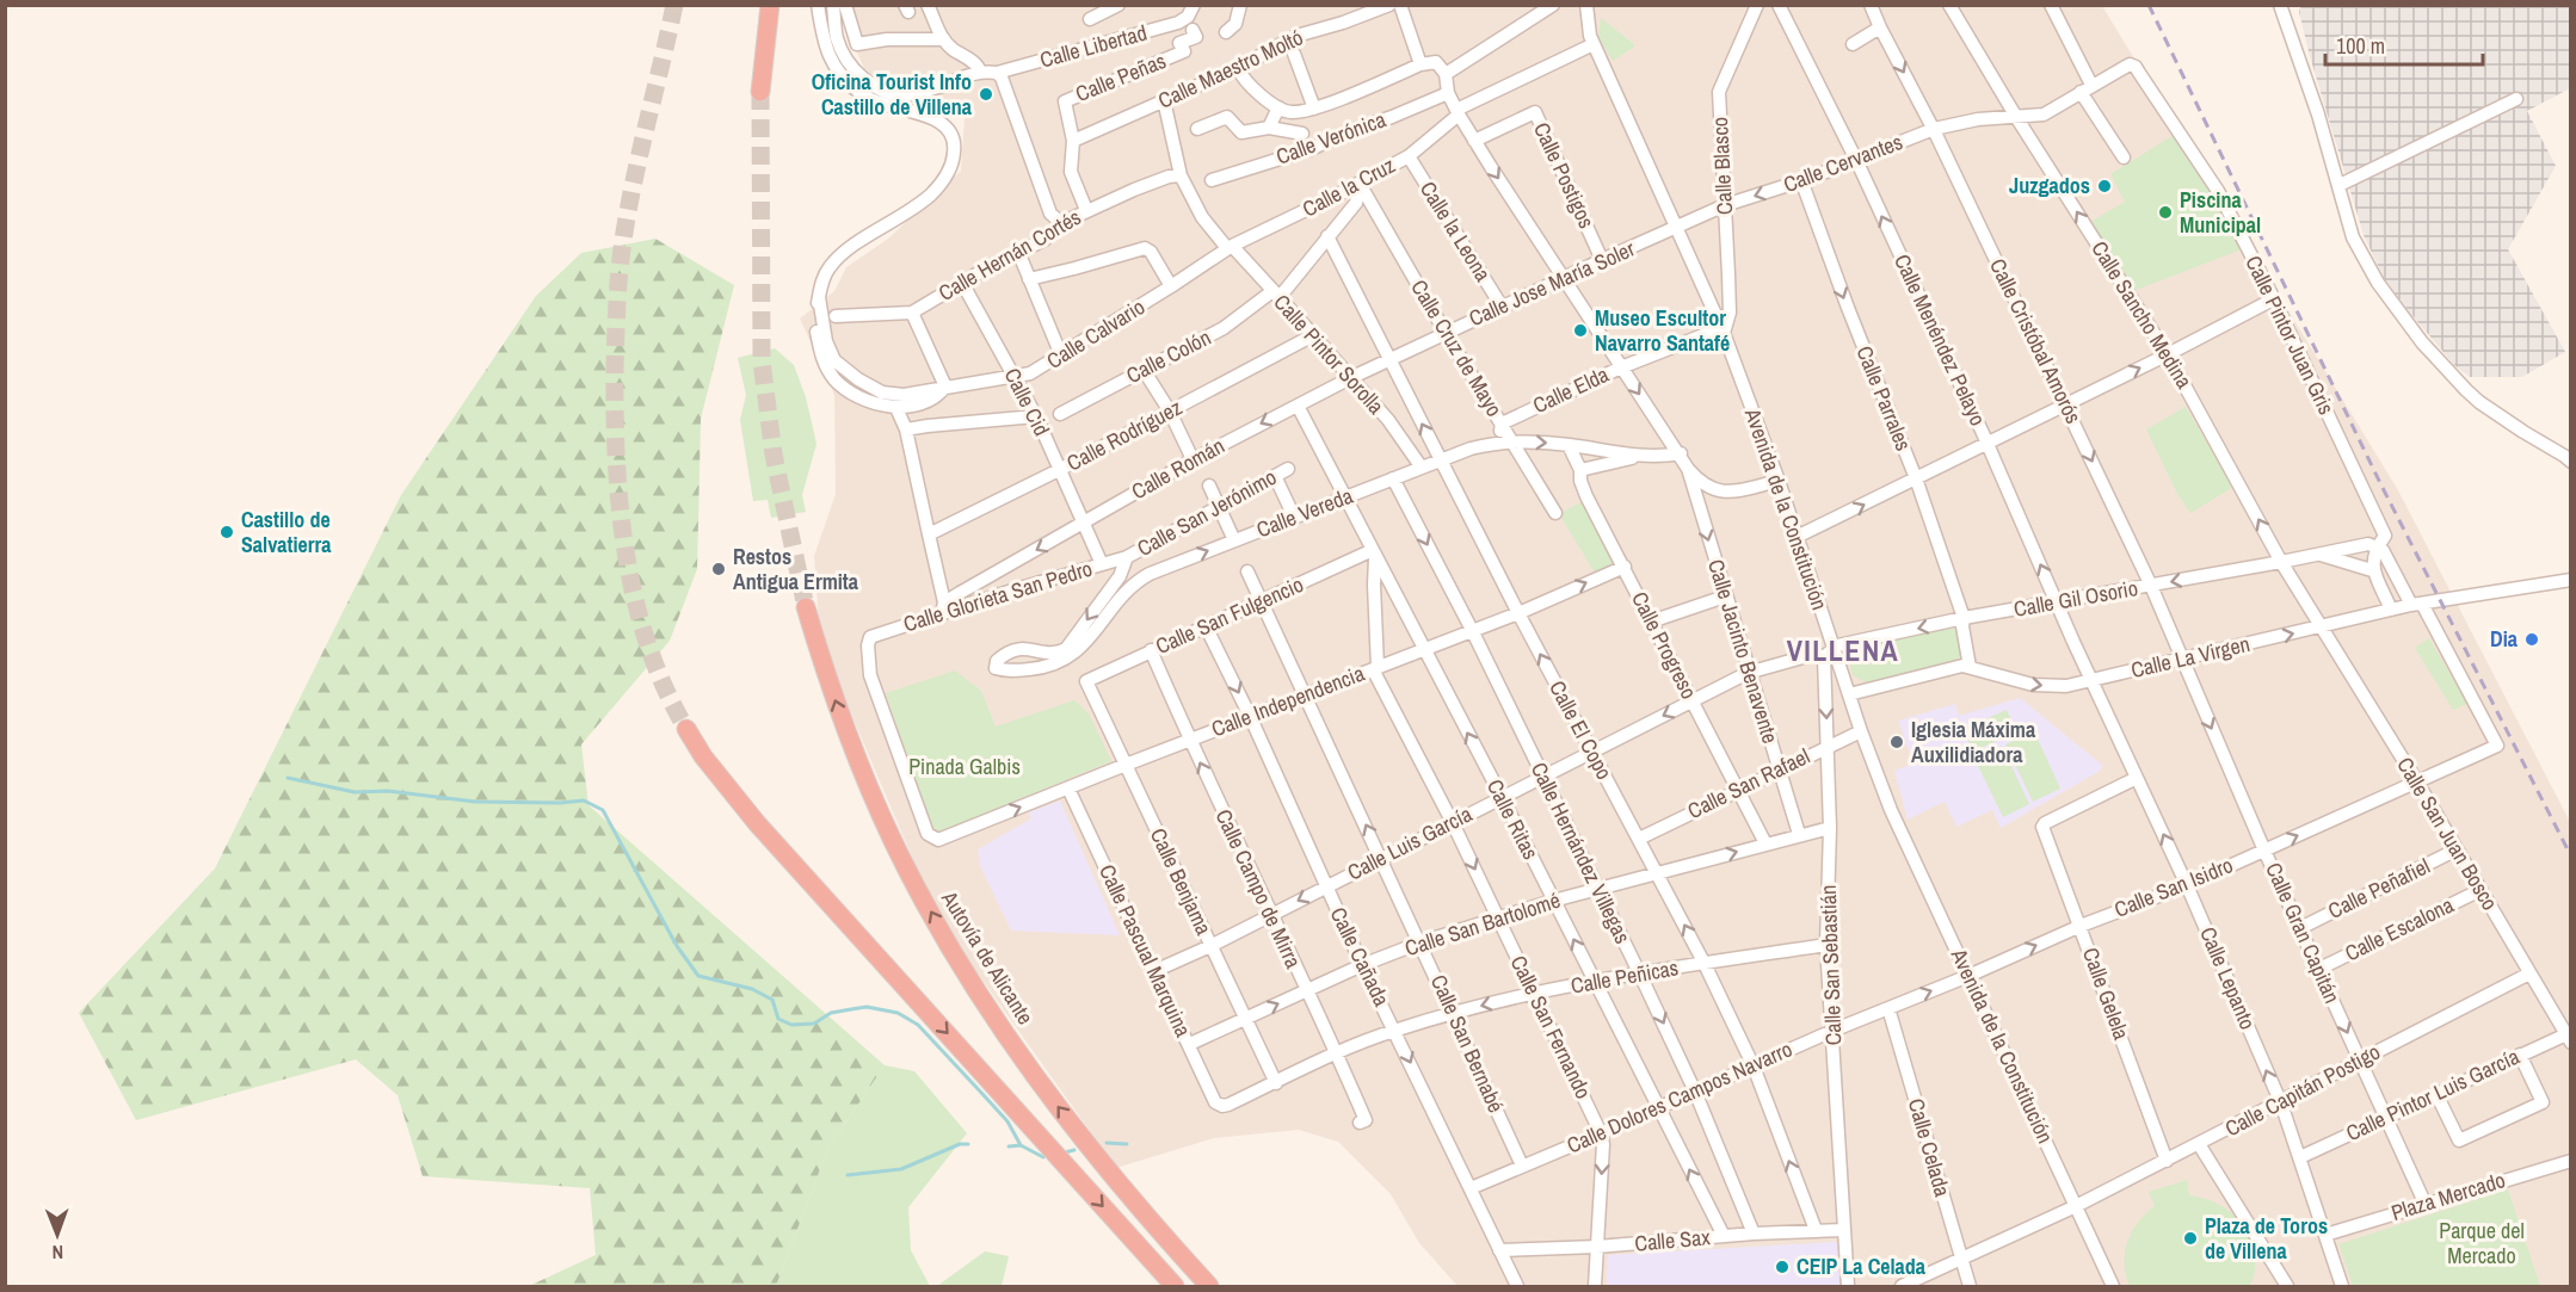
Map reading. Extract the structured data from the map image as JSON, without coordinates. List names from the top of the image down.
{
  "streets": {
    "highway": ["Autovía de Alicante"],
    "street": [
      "Calle Libertad",
      "Calle Maestro Moltó",
      "Calle Peñas",
      "Calle Verónica",
      "Calle Cervantes",
      "Calle Blasco",
      "Calle Postigos",
      "Calle la Cruz",
      "Calle la Leona",
      "Calle Hernán Cortés",
      "Calle Jose María Soler",
      "Calle Sancho Medina",
      "Calle Calvario",
      "Calle Pintor Juan Gris",
      "Calle Menéndez Pelayo",
      "Calle Cristóbal Amorós",
      "Calle Cruz de Mayo",
      "Calle Pintor Sorolla",
      "Calle Colón",
      "Calle Elda",
      "Calle Parrales",
      "Calle Cid",
      "Calle Rodríguez",
      "Calle Román",
      "Avenida de la Constitución",
      "Calle San Jerónimo",
      "Calle Vereda",
      "Calle Glorieta San Pedro",
      "Calle Gil Osorio",
      "Calle San Fulgencio",
      "Calle Progreso",
      "Calle Jacinto Benavente",
      "Calle La Virgen",
      "Calle Independencia",
      "Calle El Copo",
      "Calle San Rafael",
      "Calle Ritas",
      "Calle San Juan Bosco",
      "Calle Luis García",
      "Calle Hernández Villegas",
      "Calle Benjama",
      "Calle San Isidro",
      "Calle Campo de Mirra",
      "Calle Peñafiel",
      "Calle San Bartolomé",
      "Calle Escalona",
      "Calle Gran Capitán",
      "Calle Pascual Marquina",
      "Calle Cañada",
      "Calle San Sebastián",
      "Calle Peñicas",
      "Calle Lepanto",
      "Calle Gelela",
      "Calle San Fernando",
      "Calle San Bernabé",
      "Calle Capitán Postigo",
      "Calle Pintor Luis García",
      "Calle Dolores Campos Navarro",
      "Calle Celada",
      "Plaza Mercado",
      "Calle Sax"
    ]
  },
  "crossings": [
    ["Calle Maestro Moltó", "Calle Peñas"],
    ["Calle Maestro Moltó", "Calle Pintor Sorolla"],
    ["Calle Cervantes", "Calle Blasco"],
    ["Calle Cervantes", "Calle Jose María Soler"],
    ["Calle Cervantes", "Calle Sancho Medina"],
    ["Calle Cervantes", "Calle Pintor Juan Gris"],
    ["Calle Cervantes", "Calle Menéndez Pelayo"],
    ["Calle Cervantes", "Calle Cristóbal Amorós"],
    ["Calle Cervantes", "Calle Parrales"],
    ["Calle Cervantes", "Avenida de la Constitución"],
    ["Calle Blasco", "Calle Elda"],
    ["Calle Blasco", "Avenida de la Constitución"],
    ["Calle Postigos", "Calle Jose María Soler"],
    ["Calle la Cruz", "Calle la Leona"],
    ["Calle la Cruz", "Calle Calvario"],
    ["Calle la Cruz", "Calle Cruz de Mayo"],
    ["Calle la Cruz", "Calle Pintor Sorolla"],
    ["Calle la Cruz", "Calle Colón"],
    ["Calle la Cruz", "Avenida de la Constitución"],
    ["Calle la Leona", "Calle Jose María Soler"],
    ["Calle Hernán Cortés", "Calle Pintor Sorolla"],
    ["Calle Hernán Cortés", "Calle Cid"],
    ["Calle Jose María Soler", "Calle Cruz de Mayo"],
    ["Calle Jose María Soler", "Calle Pintor Sorolla"],
    ["Calle Jose María Soler", "Calle Román"],
    ["Calle Jose María Soler", "Avenida de la Constitución"],
    ["Calle Jose María Soler", "Calle El Copo"],
    ["Calle Sancho Medina", "Calle Gil Osorio"],
    ["Calle Sancho Medina", "Calle La Virgen"],
    ["Calle Sancho Medina", "Calle San Juan Bosco"],
    ["Calle Calvario", "Calle Pintor Sorolla"],
    ["Calle Calvario", "Calle Cid"],
    ["Calle Pintor Juan Gris", "Calle Gil Osorio"],
    ["Calle Pintor Juan Gris", "Calle La Virgen"],
    ["Calle Pintor Juan Gris", "Calle San Isidro"],
    ["Calle Menéndez Pelayo", "Calle Gil Osorio"],
    ["Calle Menéndez Pelayo", "Calle La Virgen"],
    ["Calle Menéndez Pelayo", "Calle Lepanto"],
    ["Calle Cristóbal Amorós", "Calle Gil Osorio"],
    ["Calle Cristóbal Amorós", "Calle La Virgen"],
    ["Calle Cristóbal Amorós", "Calle Gran Capitán"],
    ["Calle Cruz de Mayo", "Calle Colón"],
    ["Calle Cruz de Mayo", "Calle Elda"],
    ["Calle Cruz de Mayo", "Calle Vereda"],
    ["Calle Pintor Sorolla", "Calle Colón"],
    ["Calle Pintor Sorolla", "Calle Rodríguez"],
    ["Calle Pintor Sorolla", "Calle Román"],
    ["Calle Pintor Sorolla", "Calle Vereda"],
    ["Calle Colón", "Calle El Copo"],
    ["Calle Elda", "Avenida de la Constitución"],
    ["Calle Elda", "Calle Vereda"],
    ["Calle Parrales", "Calle Gil Osorio"],
    ["Calle Parrales", "Calle La Virgen"],
    ["Calle Cid", "Calle Rodríguez"],
    ["Calle Cid", "Calle Román"],
    ["Calle Cid", "Calle Glorieta San Pedro"],
    ["Calle Román", "Calle Glorieta San Pedro"],
    ["Calle Román", "Calle Ritas"],
    ["Avenida de la Constitución", "Calle Gil Osorio"],
    ["Avenida de la Constitución", "Calle San Rafael"],
    ["Avenida de la Constitución", "Calle San Isidro"],
    ["Avenida de la Constitución", "Calle Capitán Postigo"],
    ["Avenida de la Constitución", "Calle Dolores Campos Navarro"],
    ["Calle San Jerónimo", "Calle Glorieta San Pedro"],
    ["Calle Vereda", "Calle Progreso"],
    ["Calle Vereda", "Calle El Copo"],
    ["Calle Vereda", "Calle Ritas"],
    ["Calle Vereda", "Calle Hernández Villegas"],
    ["Calle Glorieta San Pedro", "Calle Independencia"],
    ["Calle San Fulgencio", "Calle Ritas"],
    ["Calle San Fulgencio", "Calle Benjama"],
    ["Calle San Fulgencio", "Calle Campo de Mirra"],
    ["Calle San Fulgencio", "Calle Cañada"],
    ["Calle San Fulgencio", "Calle San Fernando"],
    ["Calle San Fulgencio", "Calle San Bernabé"],
    ["Calle Progreso", "Calle Independencia"],
    ["Calle Progreso", "Calle San Rafael"],
    ["Calle Progreso", "Calle Luis García"],
    ["Calle Progreso", "Calle San Bartolomé"],
    ["Calle Jacinto Benavente", "Calle San Rafael"],
    ["Calle Jacinto Benavente", "Calle Luis García"],
    ["Calle Jacinto Benavente", "Calle San Bartolomé"],
    ["Calle La Virgen", "Calle San Juan Bosco"],
    ["Calle La Virgen", "Calle Gran Capitán"],
    ["Calle La Virgen", "Calle Lepanto"],
    ["Calle Independencia", "Calle El Copo"],
    ["Calle Independencia", "Calle Ritas"],
    ["Calle Independencia", "Calle Hernández Villegas"],
    ["Calle Independencia", "Calle Benjama"],
    ["Calle Independencia", "Calle Campo de Mirra"],
    ["Calle Independencia", "Calle Pascual Marquina"],
    ["Calle Independencia", "Calle Cañada"],
    ["Calle Independencia", "Calle San Fernando"],
    ["Calle Independencia", "Calle San Bernabé"],
    ["Calle El Copo", "Calle San Rafael"],
    ["Calle El Copo", "Calle Luis García"],
    ["Calle El Copo", "Calle San Bartolomé"],
    ["Calle El Copo", "Calle Peñicas"],
    ["Calle El Copo", "Calle Dolores Campos Navarro"],
    ["Calle El Copo", "Calle Sax"],
    ["Calle San Rafael", "Calle San Sebastián"],
    ["Calle Ritas", "Calle Luis García"],
    ["Calle Ritas", "Calle San Bartolomé"],
    ["Calle Ritas", "Calle Peñicas"],
    ["Calle Ritas", "Calle San Fernando"],
    ["Calle Ritas", "Calle Dolores Campos Navarro"],
    ["Calle Ritas", "Calle Sax"],
    ["Calle San Juan Bosco", "Calle San Isidro"],
    ["Calle San Juan Bosco", "Calle Peñafiel"],
    ["Calle San Juan Bosco", "Calle Escalona"],
    ["Calle San Juan Bosco", "Calle Capitán Postigo"],
    ["Calle San Juan Bosco", "Calle Pintor Luis García"],
    ["Calle Luis García", "Calle Hernández Villegas"],
    ["Calle Luis García", "Calle Benjama"],
    ["Calle Luis García", "Calle Campo de Mirra"],
    ["Calle Luis García", "Calle Pascual Marquina"],
    ["Calle Luis García", "Calle Cañada"],
    ["Calle Luis García", "Calle San Sebastián"],
    ["Calle Luis García", "Calle San Fernando"],
    ["Calle Luis García", "Calle San Bernabé"],
    ["Calle Hernández Villegas", "Calle San Bartolomé"],
    ["Calle Hernández Villegas", "Calle Peñicas"],
    ["Calle Hernández Villegas", "Calle Dolores Campos Navarro"],
    ["Calle Hernández Villegas", "Calle Sax"],
    ["Calle Benjama", "Calle San Bartolomé"],
    ["Calle Benjama", "Calle Peñicas"],
    ["Calle San Isidro", "Calle Gran Capitán"],
    ["Calle San Isidro", "Calle Lepanto"],
    ["Calle San Isidro", "Calle Gelela"],
    ["Calle San Isidro", "Calle Dolores Campos Navarro"],
    ["Calle Campo de Mirra", "Calle San Bartolomé"],
    ["Calle Campo de Mirra", "Calle Peñicas"],
    ["Calle Peñafiel", "Calle Gran Capitán"],
    ["Calle San Bartolomé", "Calle Pascual Marquina"],
    ["Calle San Bartolomé", "Calle Cañada"],
    ["Calle San Bartolomé", "Calle San Sebastián"],
    ["Calle San Bartolomé", "Calle San Fernando"],
    ["Calle San Bartolomé", "Calle San Bernabé"],
    ["Calle Escalona", "Calle Gran Capitán"],
    ["Calle Gran Capitán", "Calle Capitán Postigo"],
    ["Calle Gran Capitán", "Calle Pintor Luis García"],
    ["Calle Gran Capitán", "Plaza Mercado"],
    ["Calle Pascual Marquina", "Calle Peñicas"],
    ["Calle Cañada", "Calle Peñicas"],
    ["Calle Cañada", "Calle Dolores Campos Navarro"],
    ["Calle Cañada", "Calle Sax"],
    ["Calle San Sebastián", "Calle Peñicas"],
    ["Calle San Sebastián", "Calle Dolores Campos Navarro"],
    ["Calle San Sebastián", "Calle Sax"],
    ["Calle Peñicas", "Calle San Fernando"],
    ["Calle Peñicas", "Calle San Bernabé"],
    ["Calle Lepanto", "Calle Gelela"],
    ["Calle Lepanto", "Calle Capitán Postigo"],
    ["Calle Lepanto", "Calle Pintor Luis García"],
    ["Calle Lepanto", "Plaza Mercado"],
    ["Calle Gelela", "Calle Capitán Postigo"],
    ["Calle San Fernando", "Calle Dolores Campos Navarro"],
    ["Calle San Fernando", "Calle Sax"],
    ["Calle San Bernabé", "Calle Dolores Campos Navarro"],
    ["Calle Capitán Postigo", "Calle Celada"],
    ["Calle Dolores Campos Navarro", "Calle Celada"]
  ],
  "one_way": [
    "Calle Sancho Medina",
    "Calle Menéndez Pelayo",
    "Calle Cristóbal Amorós",
    "Calle Parrales",
    "Calle La Virgen",
    "Calle El Copo",
    "Calle Ritas",
    "Calle Hernández Villegas",
    "Calle San Isidro",
    "Calle Campo de Mirra",
    "Calle Gran Capitán",
    "Calle Cañada",
    "Calle Lepanto"
  ],
  "districts": ["VILLENA"],
  "parks": ["Pinada Galbis", "Parque del Mercado"],
  "places": [
    "Oficina Tourist Info Castillo de Villena",
    "Juzgados",
    "Piscina Municipal",
    "Museo Escultor Navarro Santafé",
    "Castillo de Salvatierra",
    "Restos Antigua Ermita",
    "Dia",
    "Iglesia Máxima Auxilidiadora",
    "Plaza de Toros de Villena",
    "CEIP La Celada"
  ],
  "scale_bar": "100 m",
  "north": "bottom"
}
